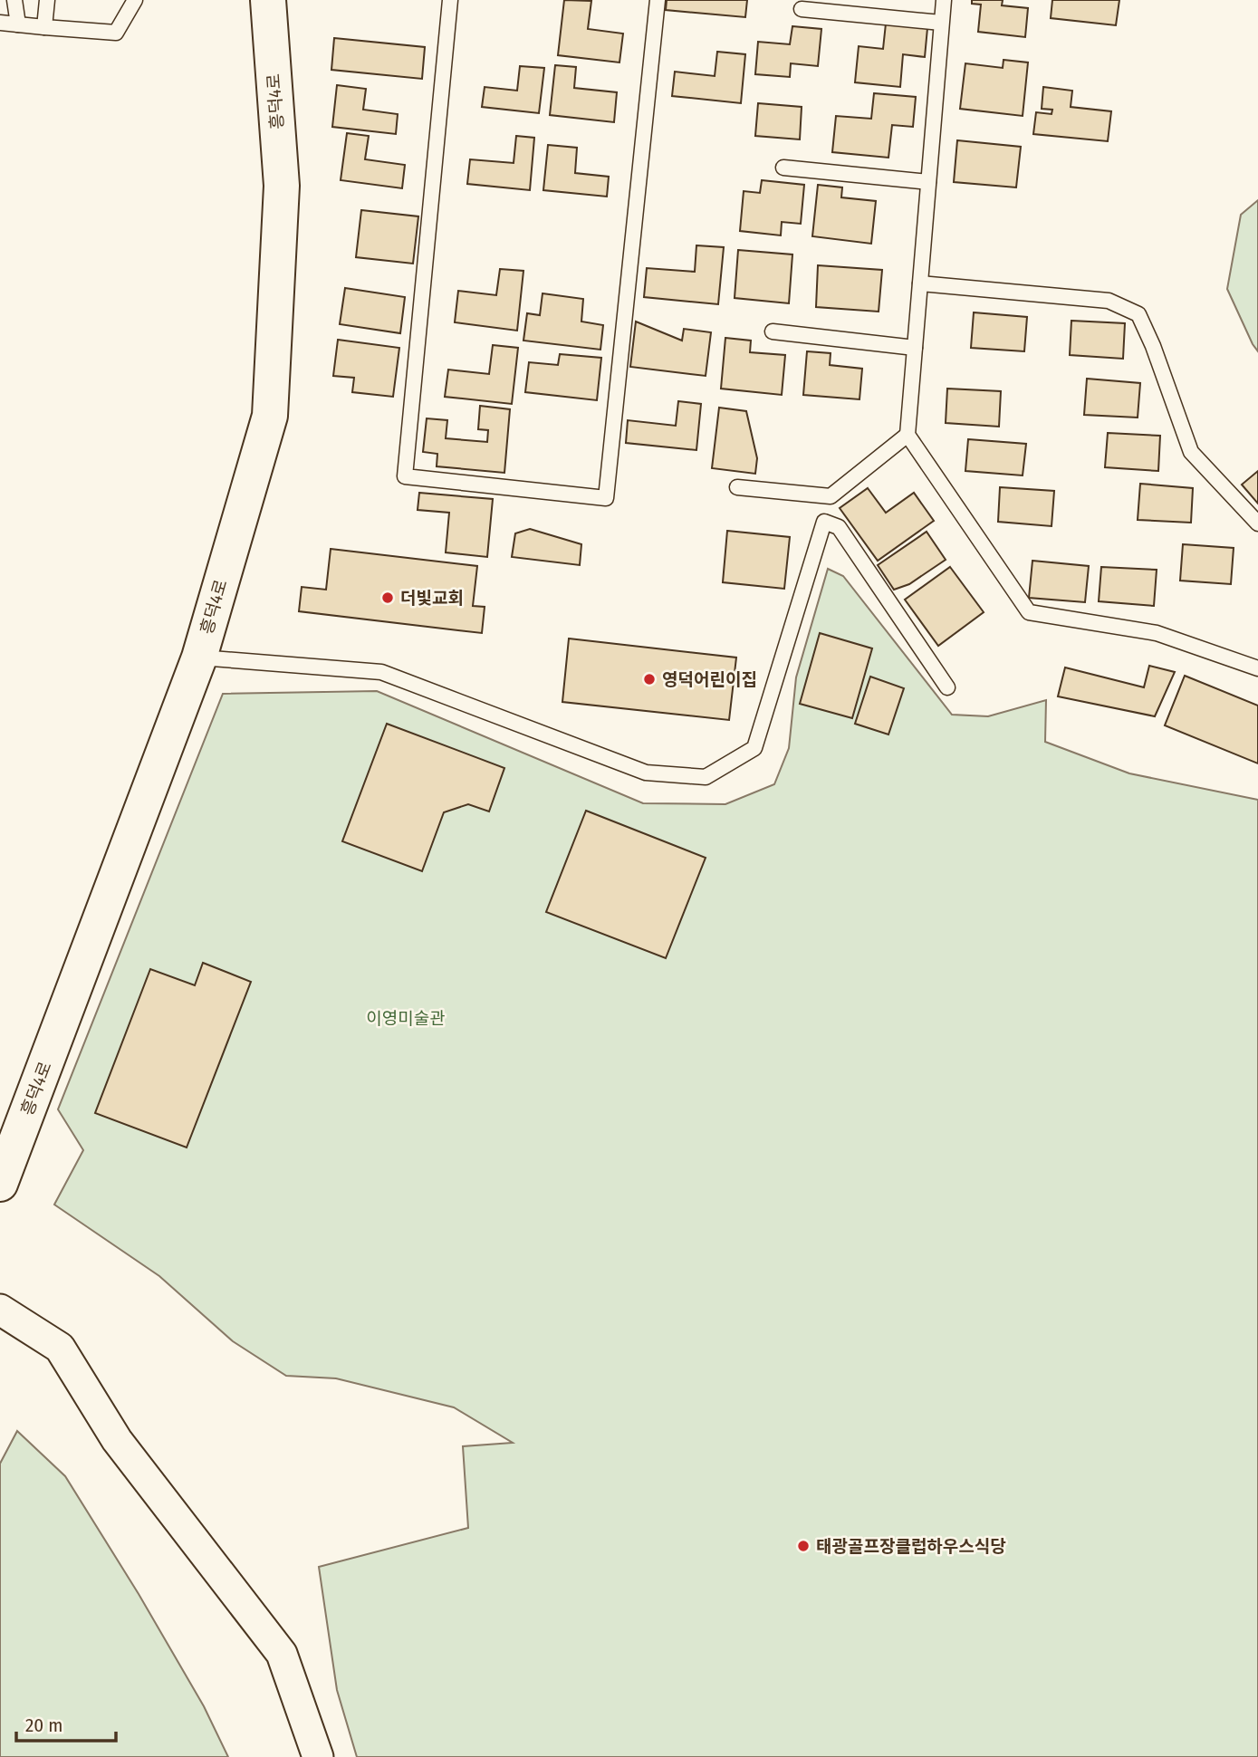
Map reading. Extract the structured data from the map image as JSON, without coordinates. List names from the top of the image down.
{
  "streets": {
    "street": ["흥덕4로"]
  },
  "parks": ["이영미술관"],
  "places": ["더빛교회", "영덕어린이집", "태광골프장클럽하우스식당"],
  "scale_bar": "20 m"
}
